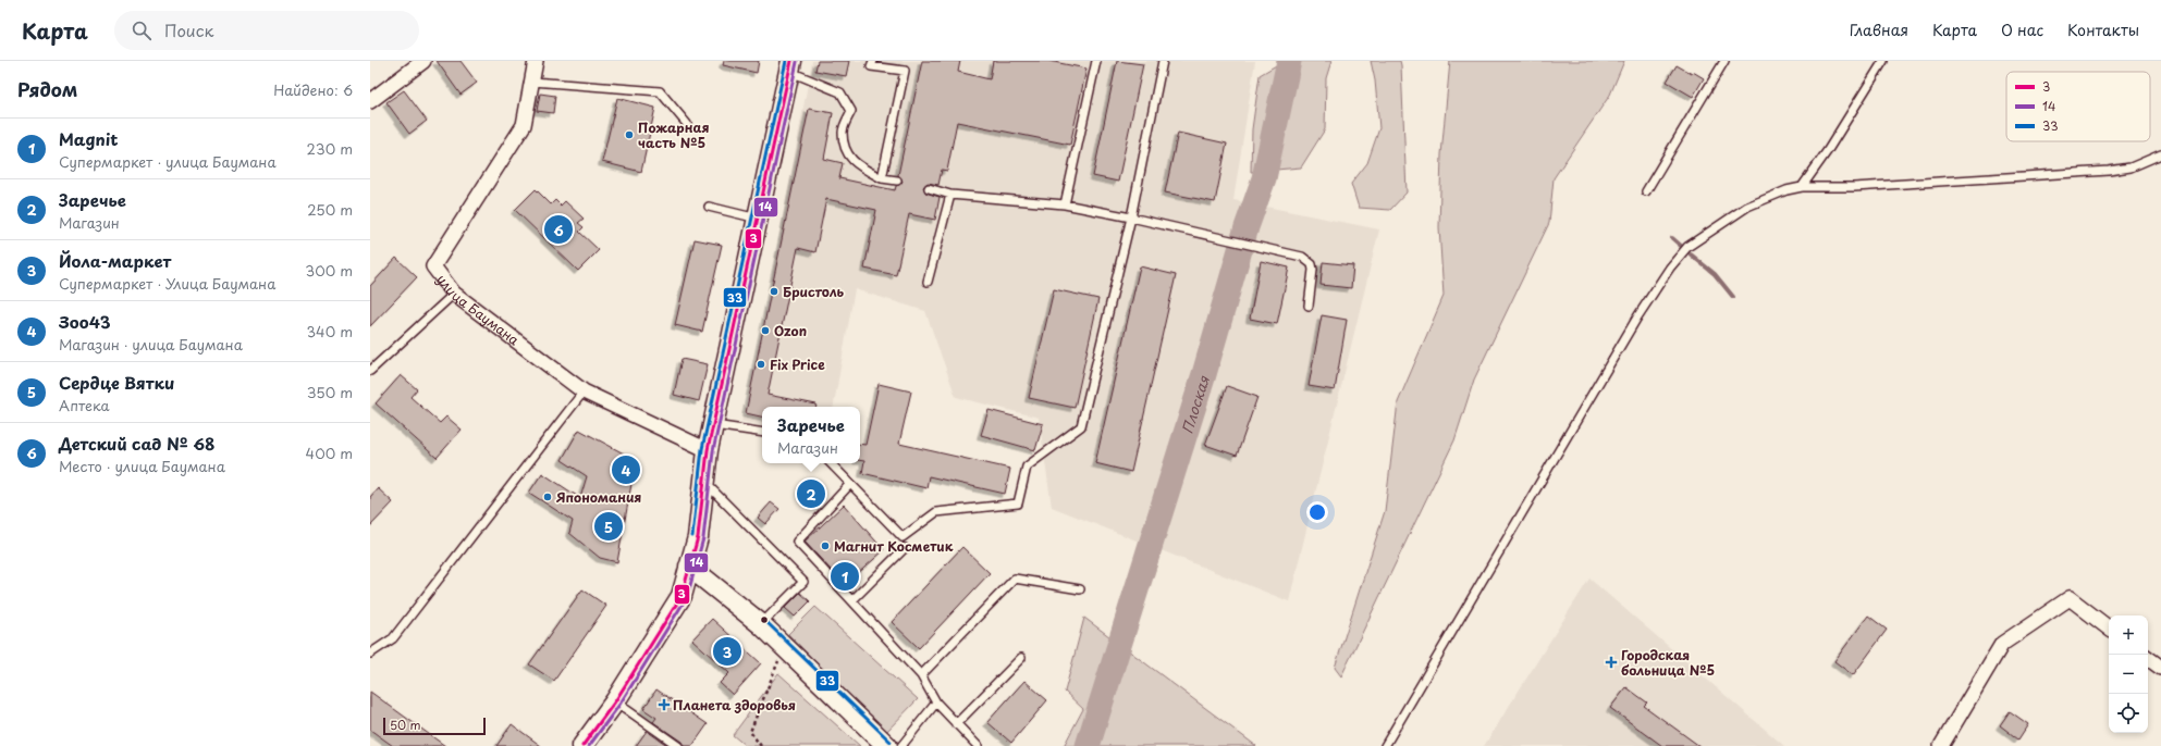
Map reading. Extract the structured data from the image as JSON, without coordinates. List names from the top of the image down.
{
  "streets": {
    "street": ["улица Баумана"]
  },
  "water": ["Плоская"],
  "places": {
    "other": [
      "Пожарная часть №5",
      "Бристоль",
      "Ozon",
      "Fix Price",
      "Япономания",
      "Магнит Косметик"
    ],
    "health": ["Городская больница №5", "Планета здоровья"]
  },
  "lines": ["transit line 3", "transit line 33", "transit line 14"],
  "legend": ["3", "14", "33"],
  "scale_bar": "50 m",
  "page": {
    "header": "Карта",
    "search": "Поиск",
    "nav": [
      "Главная",
      "Карта",
      "О нас",
      "Контакты"
    ],
    "heading": ["Рядом", "Найдено: 6"],
    "list": [
      {
        "mark": "1",
        "name": "Magnit",
        "note": "Супермаркет · улица Баумана",
        "value": "230 m"
      },
      {
        "mark": "2",
        "name": "Заречье",
        "note": "Магазин",
        "value": "250 m"
      },
      {
        "mark": "3",
        "name": "Йола-маркет",
        "note": "Супермаркет · Улица Баумана",
        "value": "300 m"
      },
      {
        "mark": "4",
        "name": "Зоо43",
        "note": "Магазин · улица Баумана",
        "value": "340 m"
      },
      {
        "mark": "5",
        "name": "Сердце Вятки",
        "note": "Аптека",
        "value": "350 m"
      },
      {
        "mark": "6",
        "name": "Детский сад № 68",
        "note": "Место · улица Баумана",
        "value": "400 m"
      }
    ],
    "pins": [
      "6",
      "4",
      "2",
      "5",
      "1",
      "3"
    ],
    "popup": ["Заречье", "Магазин"],
    "map_buttons": ["+", "−"],
    "scale": "50 m"
  }
}
